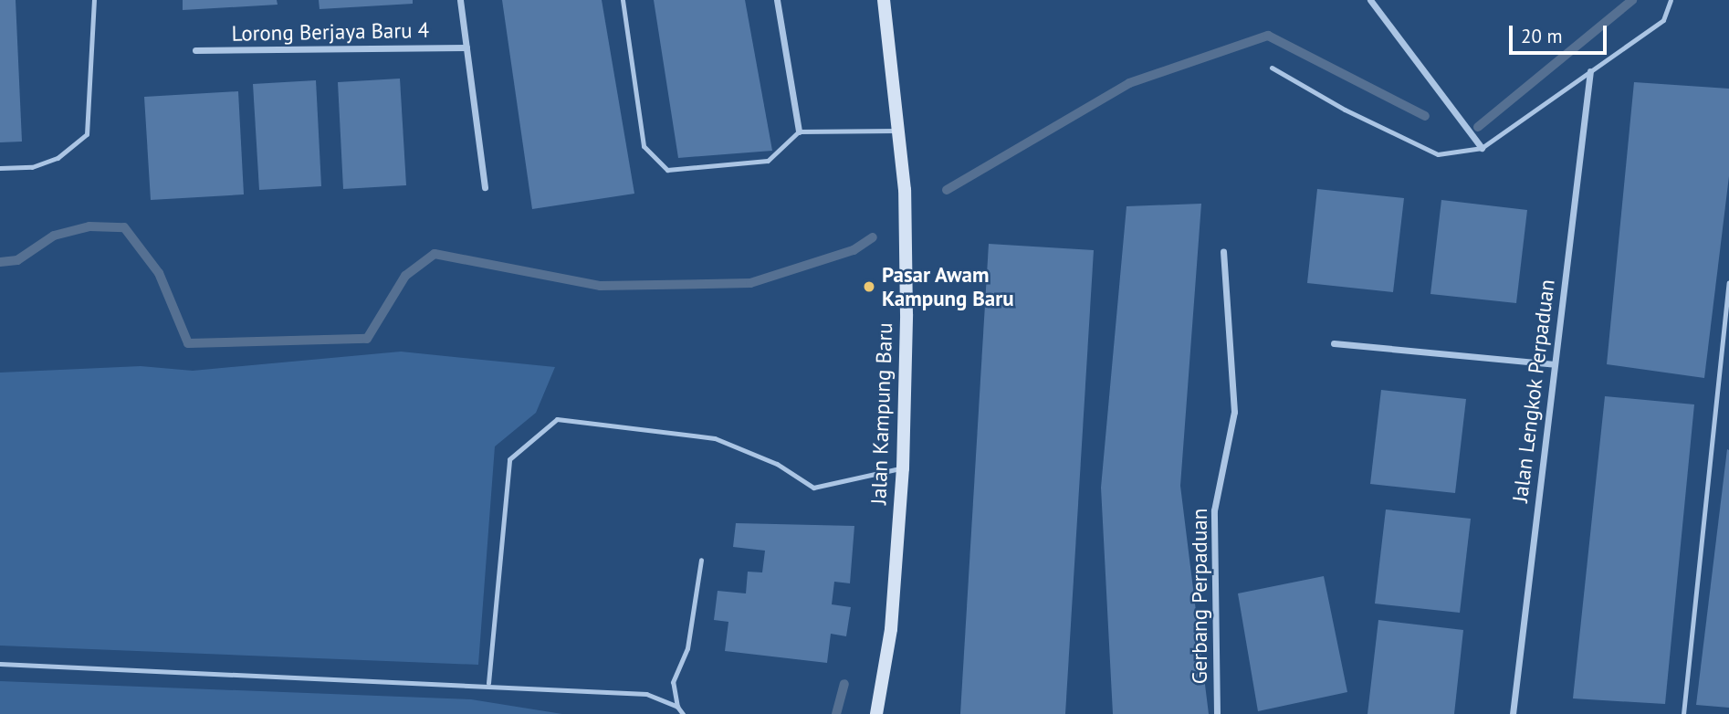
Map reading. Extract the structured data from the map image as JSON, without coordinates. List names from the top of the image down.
{
  "streets": {
    "main road": ["Jalan Kampung Baru"],
    "street": ["Lorong Berjaya Baru 4", "Jalan Lengkok Perpaduan", "Gerbang Perpaduan"]
  },
  "places": ["Pasar Awam Kampung Baru"],
  "scale_bar": "20 m"
}
